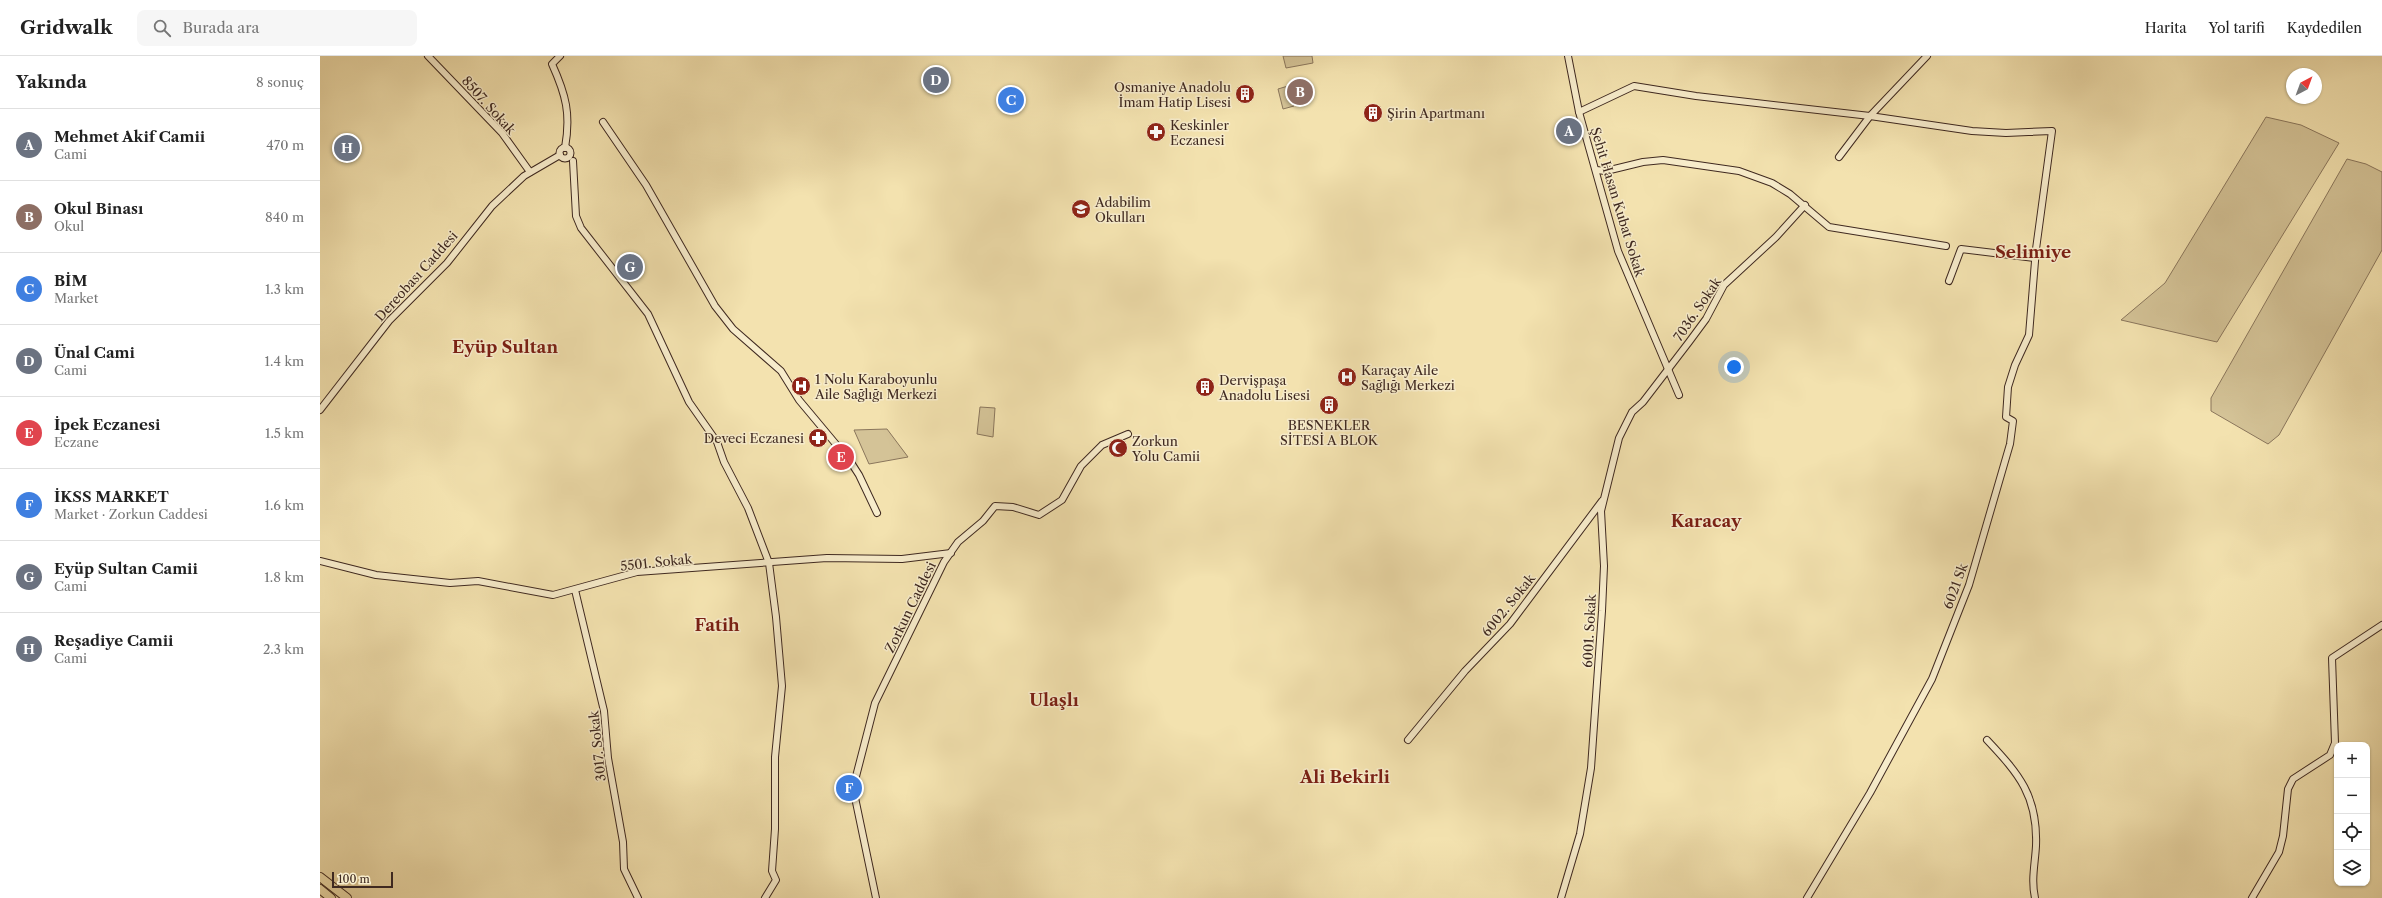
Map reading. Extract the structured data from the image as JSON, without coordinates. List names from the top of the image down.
{
  "streets": {
    "street": [
      "8507. Sokak",
      "Şehit Hasan Kubat Sokak",
      "Dereobası Caddesi",
      "7036. Sokak",
      "5501. Sokak",
      "6021 Sk",
      "6002. Sokak",
      "Zorkun Caddesi",
      "6001. Sokak",
      "3017. Sokak"
    ]
  },
  "crossings": [
    ["8507. Sokak", "Dereobası Caddesi"],
    ["Şehit Hasan Kubat Sokak", "7036. Sokak"],
    ["7036. Sokak", "6001. Sokak"],
    ["5501. Sokak", "Zorkun Caddesi"],
    ["5501. Sokak", "3017. Sokak"],
    ["6002. Sokak", "6001. Sokak"]
  ],
  "districts": [
    "Selimiye",
    "Eyüp Sultan",
    "Karacay",
    "Fatih",
    "Ulaşlı",
    "Ali Bekirli"
  ],
  "places": {
    "building": [
      "Osmaniye Anadolu İmam Hatip Lisesi",
      "Şirin Apartmanı",
      "Dervişpaşa Anadolu Lisesi",
      "BESNEKLER SİTESİ A BLOK"
    ],
    "pharmacy": ["Keskinler Eczanesi", "Deveci Eczanesi"],
    "school or university": ["Adabilim Okulları"],
    "hospital": ["Karaçay Aile Sağlığı Merkezi", "1 Nolu Karaboyunlu Aile Sağlığı Merkezi"],
    "mosque": ["Zorkun Yolu Camii"]
  },
  "scale_bar": "100 m",
  "north": "top right",
  "page": {
    "header": "Gridwalk",
    "search": "Burada ara",
    "nav": ["Harita", "Yol tarifi", "Kaydedilen"],
    "heading": ["Yakında", "8 sonuç"],
    "pins": [
      "D",
      "B",
      "C",
      "A",
      "H",
      "G",
      "E",
      "F"
    ],
    "list": [
      {
        "mark": "A",
        "name": "Mehmet Akif Camii",
        "note": "Cami",
        "value": "470 m"
      },
      {
        "mark": "B",
        "name": "Okul Binası",
        "note": "Okul",
        "value": "840 m"
      },
      {
        "mark": "C",
        "name": "BİM",
        "note": "Market",
        "value": "1.3 km"
      },
      {
        "mark": "D",
        "name": "Ünal Cami",
        "note": "Cami",
        "value": "1.4 km"
      },
      {
        "mark": "E",
        "name": "İpek Eczanesi",
        "note": "Eczane",
        "value": "1.5 km"
      },
      {
        "mark": "F",
        "name": "İKSS MARKET",
        "note": "Market · Zorkun Caddesi",
        "value": "1.6 km"
      },
      {
        "mark": "G",
        "name": "Eyüp Sultan Camii",
        "note": "Cami",
        "value": "1.8 km"
      },
      {
        "mark": "H",
        "name": "Reşadiye Camii",
        "note": "Cami",
        "value": "2.3 km"
      }
    ],
    "map_buttons": ["+", "−"],
    "scale": "100 m"
  }
}
